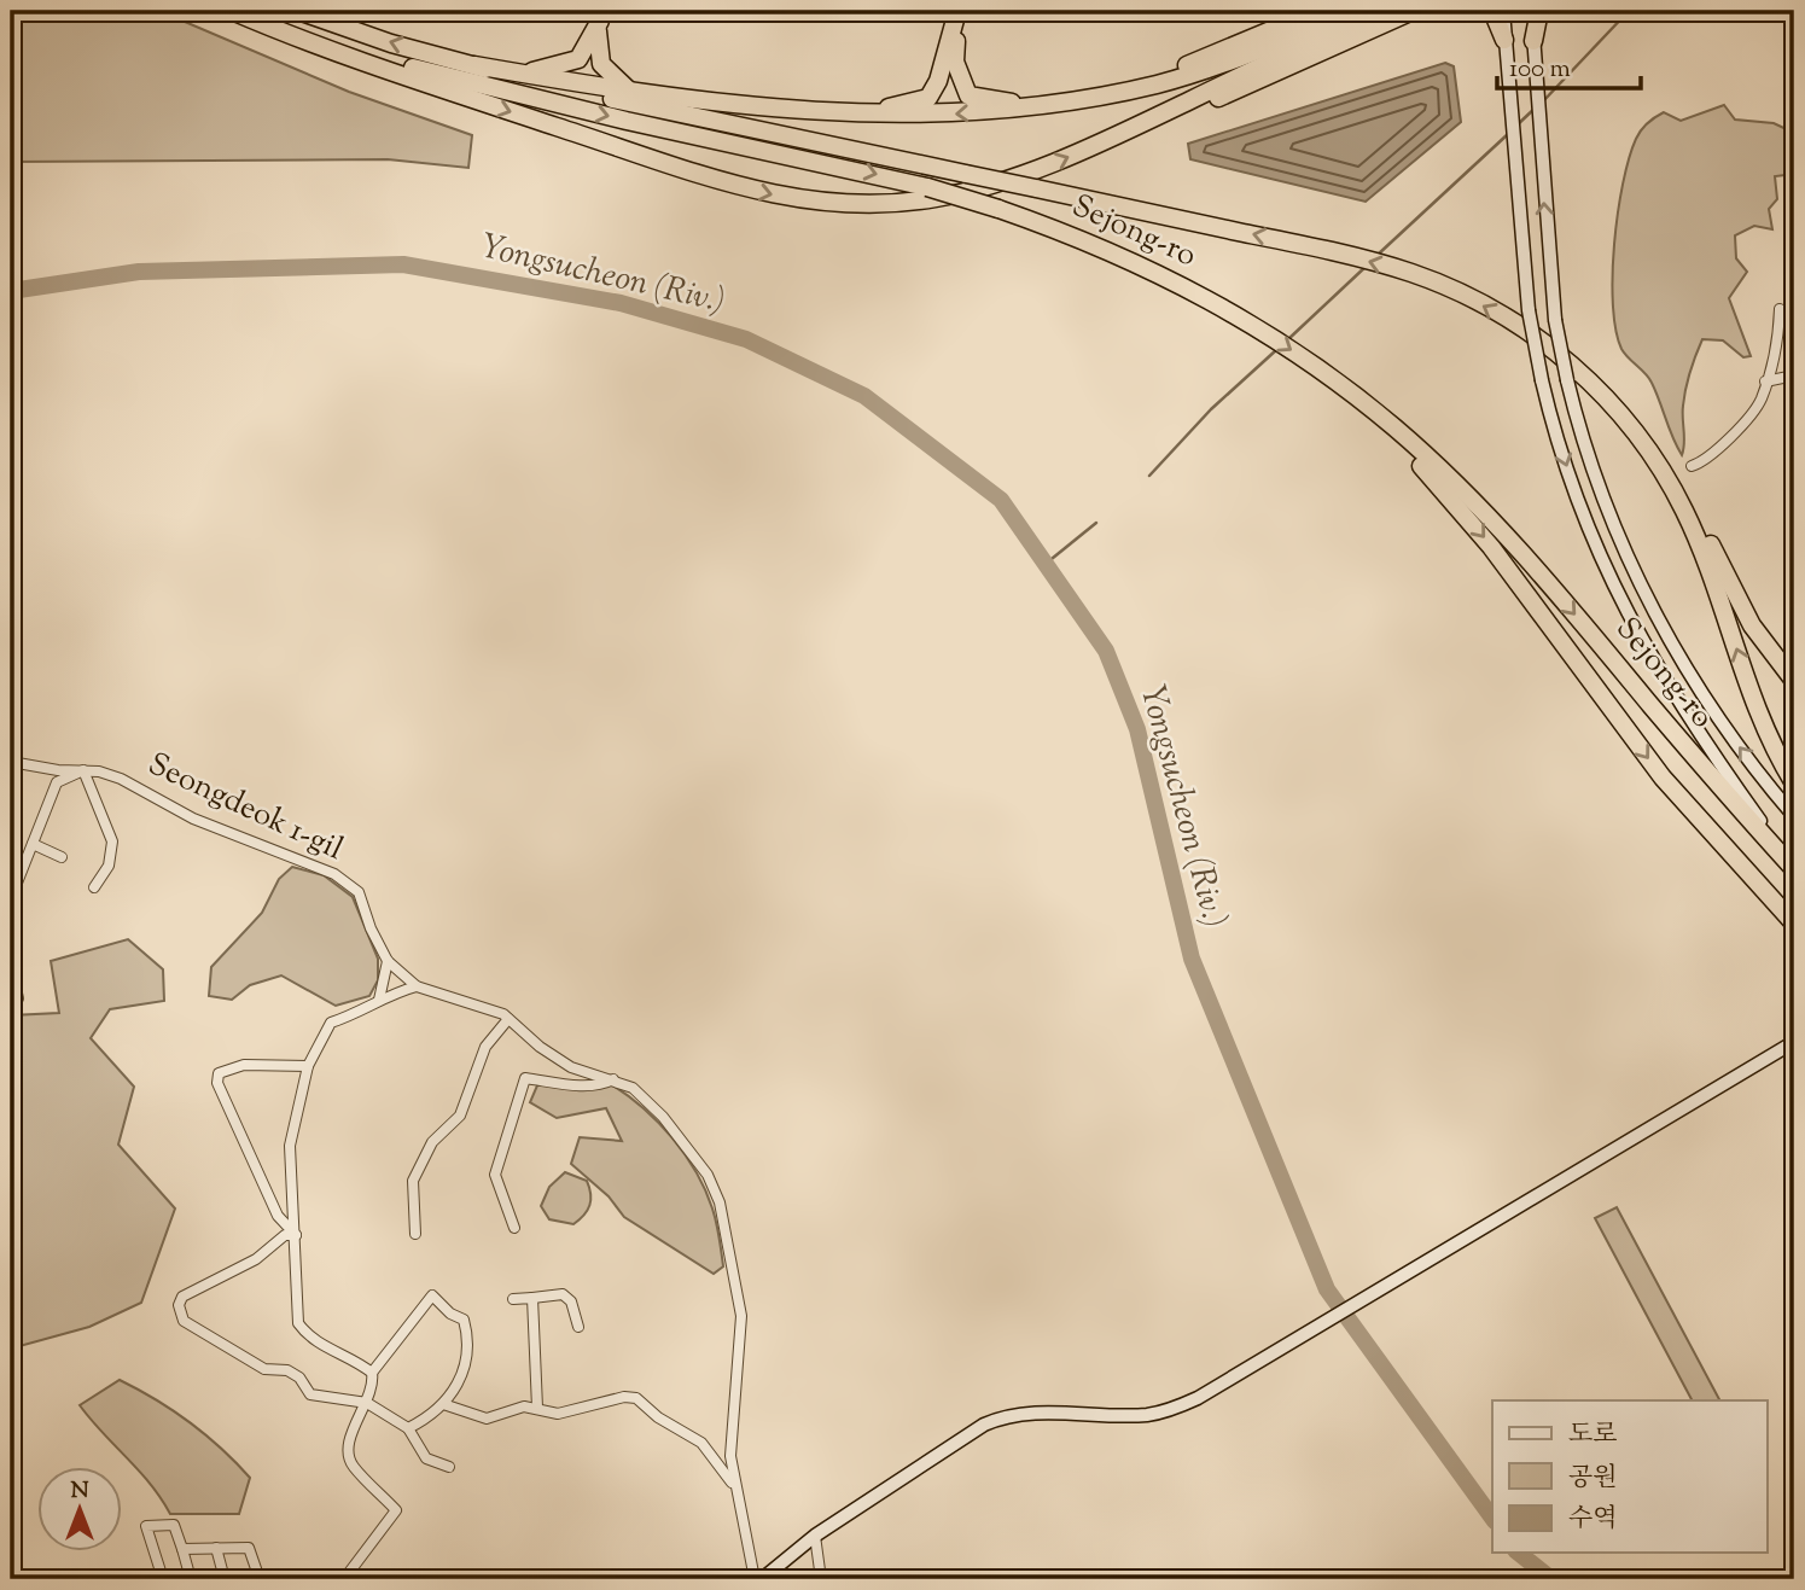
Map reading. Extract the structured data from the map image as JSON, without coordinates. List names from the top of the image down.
{
  "streets": {
    "highway": ["Sejong-ro"],
    "street": ["Seongdeok 1-gil"]
  },
  "water": ["Yongsucheon (Riv.)"],
  "legend": ["도로", "공원", "수역"],
  "scale_bar": "100 m",
  "north": "top"
}
